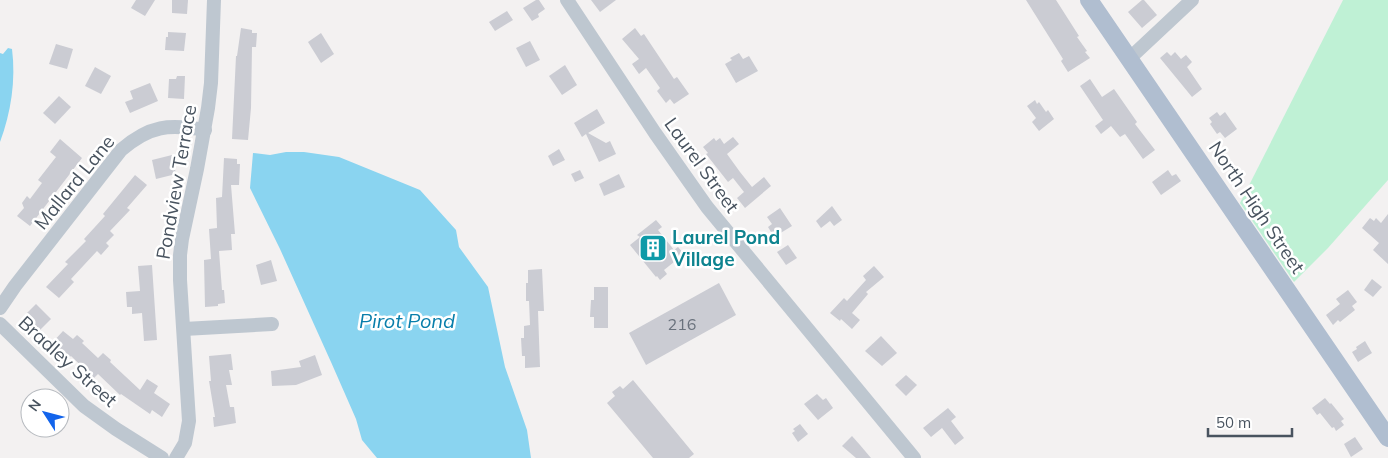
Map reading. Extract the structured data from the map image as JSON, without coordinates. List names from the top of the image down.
{
  "streets": {
    "main road": ["North High Street"],
    "street": [
      "Laurel Street",
      "Mallard Lane",
      "Pondview Terrace",
      "Bradley Street"
    ]
  },
  "crossings": [
    ["Mallard Lane", "Pondview Terrace"]
  ],
  "water": ["Pirot Pond"],
  "places": {
    "building": ["Laurel Pond Village"]
  },
  "house_numbers": ["216"],
  "scale_bar": "50 m",
  "north": "top left"
}
